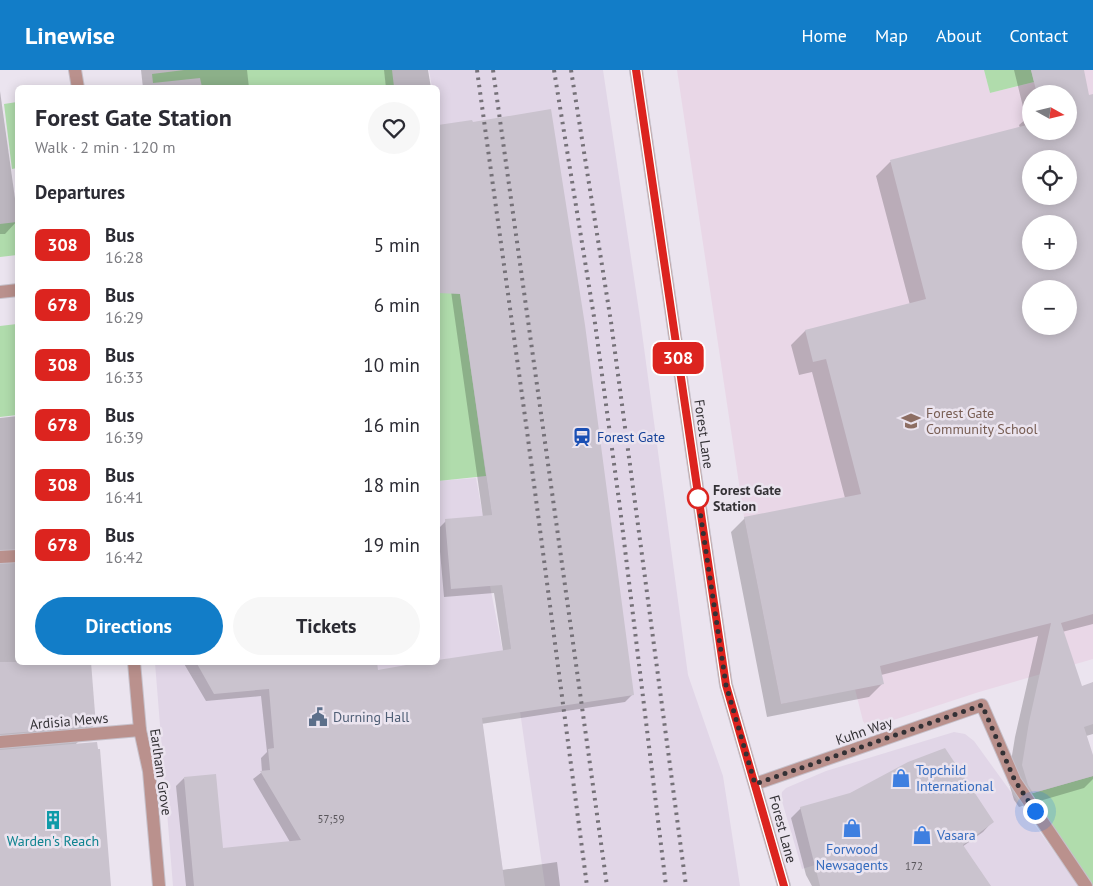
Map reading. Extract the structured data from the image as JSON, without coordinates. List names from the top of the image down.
{
  "streets": {
    "street": [
      "Forest Lane",
      "Ardisia Mews",
      "Kuhn Way",
      "Earlham Grove"
    ]
  },
  "crossings": [
    ["Forest Lane", "Kuhn Way"],
    ["Ardisia Mews", "Earlham Grove"]
  ],
  "places": {
    "school or university": ["Forest Gate Community School"],
    "station": ["Forest Gate"],
    "other": ["Forest Gate Station"],
    "public building": ["Durning Hall"],
    "shop": ["Topchild International", "Forwood Newsagents", "Vasara"],
    "building": ["Warden's Reach"]
  },
  "lines": ["bus line 308"],
  "house_numbers": ["57;59", "172"],
  "north": "right",
  "page": {
    "header": "Linewise",
    "nav": [
      "Home",
      "Map",
      "About",
      "Contact"
    ],
    "on_map": "308",
    "map_buttons": ["+", "−"],
    "heading": [
      ["Forest Gate Station", "Walk · 2 min · 120 m"],
      "Departures"
    ],
    "list": [
      {
        "mark": "308",
        "name": "Bus",
        "note": "16:28",
        "value": "5 min"
      },
      {
        "mark": "678",
        "name": "Bus",
        "note": "16:29",
        "value": "6 min"
      },
      {
        "mark": "308",
        "name": "Bus",
        "note": "16:33",
        "value": "10 min"
      },
      {
        "mark": "678",
        "name": "Bus",
        "note": "16:39",
        "value": "16 min"
      },
      {
        "mark": "308",
        "name": "Bus",
        "note": "16:41",
        "value": "18 min"
      },
      {
        "mark": "678",
        "name": "Bus",
        "note": "16:42",
        "value": "19 min"
      }
    ],
    "buttons": ["Directions", "Tickets"]
  }
}
